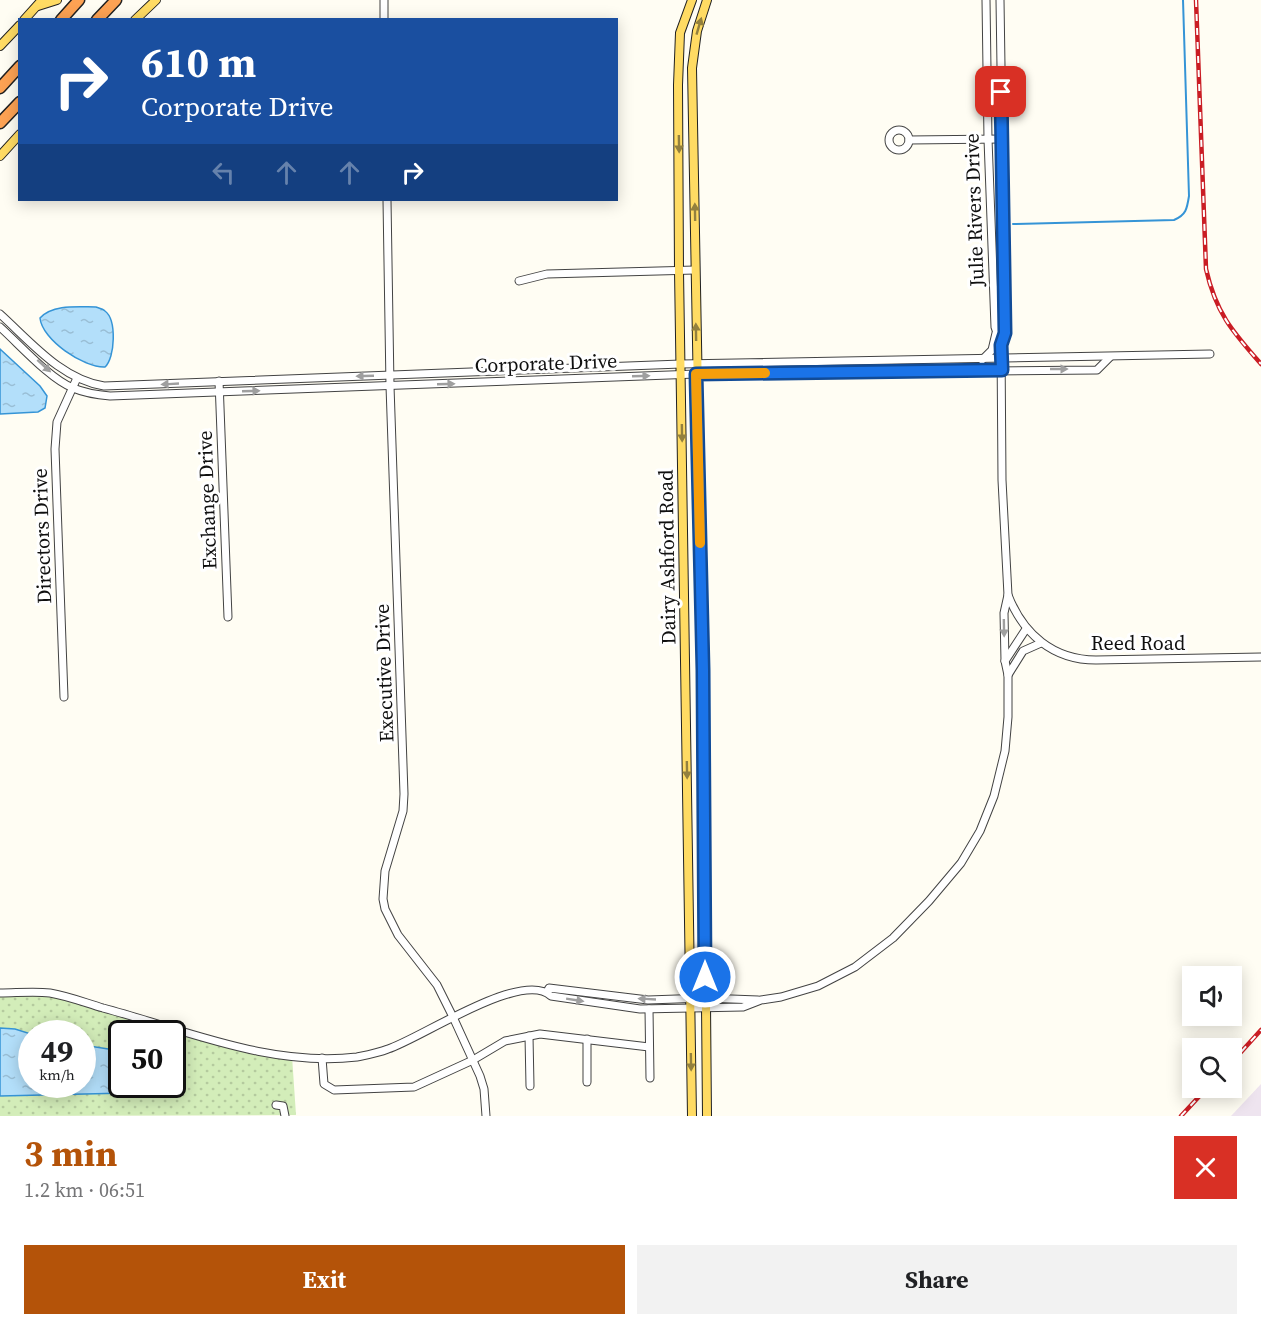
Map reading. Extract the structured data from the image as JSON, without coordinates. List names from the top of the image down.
{
  "streets": {
    "main road": ["Dairy Ashford Road"],
    "street": [
      "Julie Rivers Drive",
      "Corporate Drive",
      "Exchange Drive",
      "Directors Drive",
      "Reed Road",
      "Executive Drive"
    ]
  },
  "crossings": [
    ["Julie Rivers Drive", "Corporate Drive"],
    ["Julie Rivers Drive", "Dairy Ashford Road"],
    ["Julie Rivers Drive", "Reed Road"],
    ["Corporate Drive", "Exchange Drive"],
    ["Corporate Drive", "Directors Drive"],
    ["Corporate Drive", "Dairy Ashford Road"],
    ["Corporate Drive", "Executive Drive"]
  ],
  "page": {
    "turn": ["610 m", "Corporate Drive"],
    "speed": "49 km/h",
    "limit": "50",
    "heading": ["3 min", "1.2 km · 06:51"],
    "buttons": ["Exit", "Share"]
  }
}
